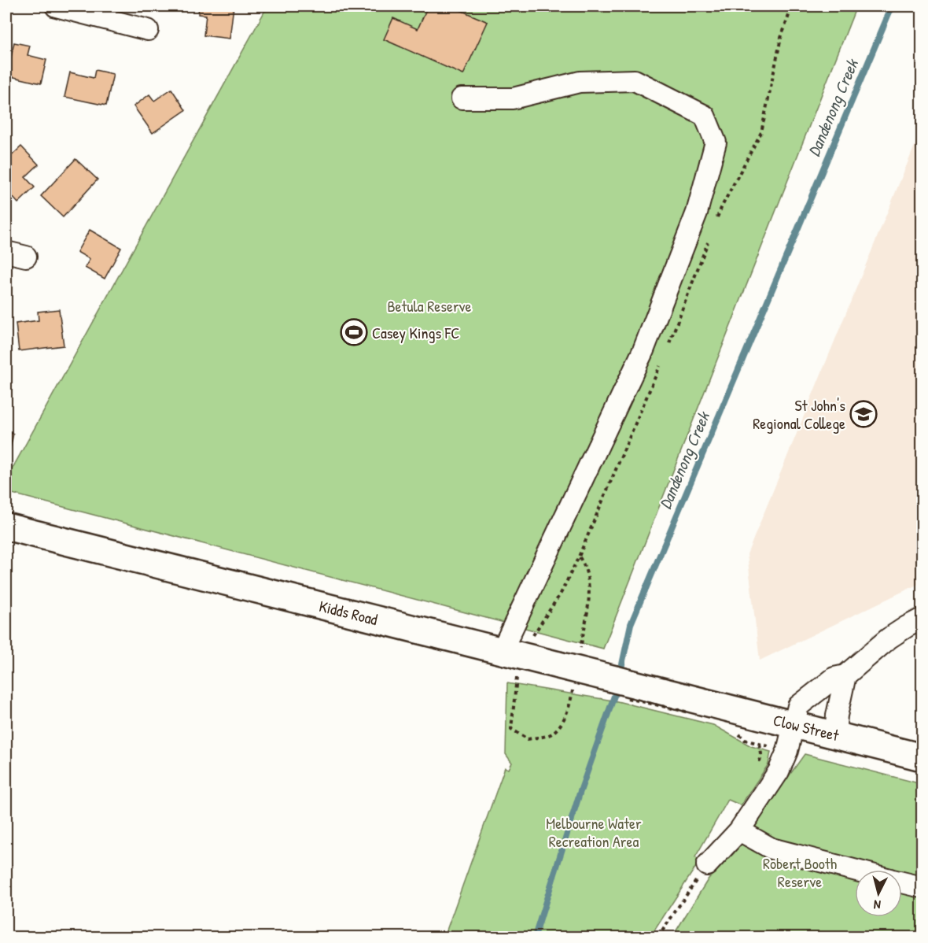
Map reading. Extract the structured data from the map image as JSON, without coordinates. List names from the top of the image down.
{
  "streets": {
    "main road": ["Kidds Road", "Clow Street"]
  },
  "crossings": [
    ["Kidds Road", "Clow Street"]
  ],
  "water": ["Dandenong Creek"],
  "parks": ["Betula Reserve", "Melbourne Water Recreation Area", "Robert Booth Reserve"],
  "places": {
    "sports": ["Casey Kings FC"],
    "school or university": ["St John's Regional College"]
  },
  "north": "bottom"
}
